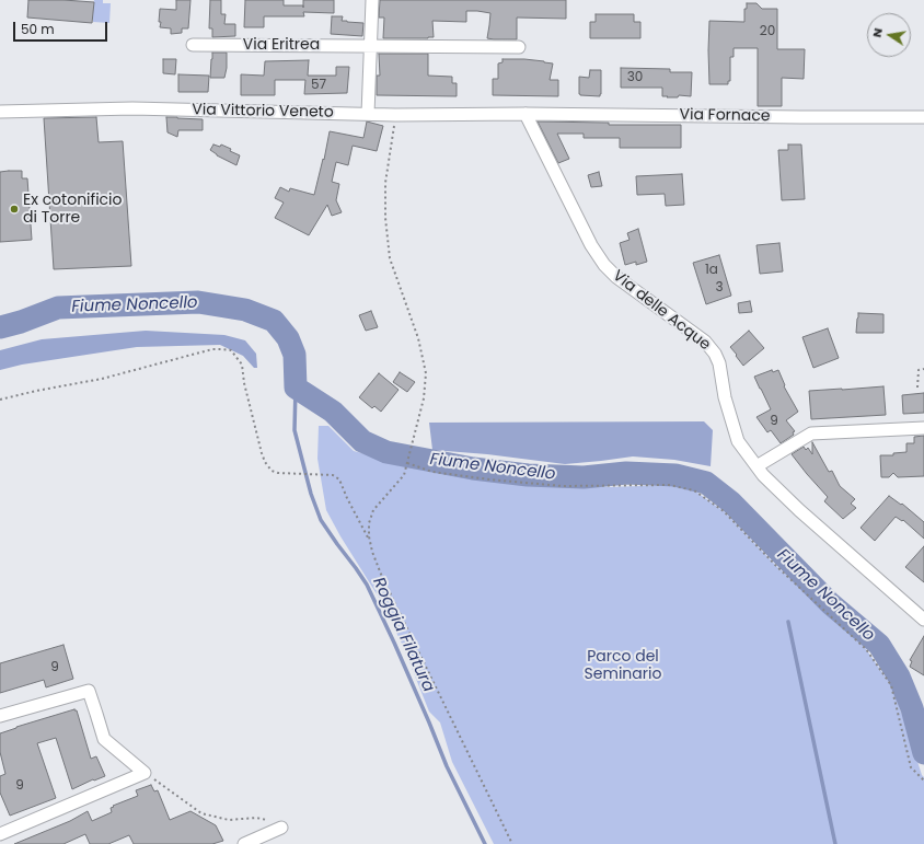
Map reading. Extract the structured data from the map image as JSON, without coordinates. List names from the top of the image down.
{
  "streets": {
    "street": [
      "Via Eritrea",
      "Via Vittorio Veneto",
      "Via Fornace",
      "Via delle Acque"
    ]
  },
  "crossings": [
    ["Via Vittorio Veneto", "Via Fornace"],
    ["Via Vittorio Veneto", "Via delle Acque"],
    ["Via Fornace", "Via delle Acque"]
  ],
  "water": ["Fiume Noncello", "Roggia Filatura"],
  "parks": ["Parco del Seminario"],
  "places": ["Ex cotonificio di Torre"],
  "house_numbers": [
    "20",
    "30",
    "57",
    "1a",
    "3",
    "9",
    "9",
    "9"
  ],
  "scale_bar": "50 m",
  "north": "left"
}
